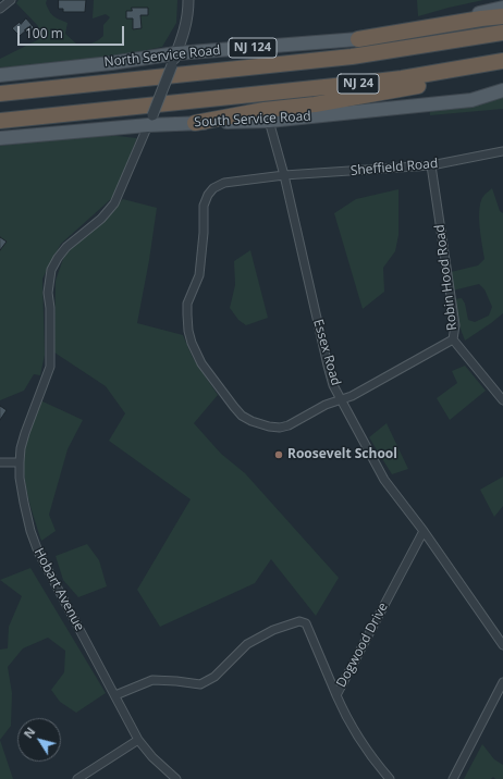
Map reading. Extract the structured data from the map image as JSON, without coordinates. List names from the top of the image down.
{
  "streets": {
    "highway": ["NJ 24"],
    "main road": ["NJ 124", "North Service Road", "South Service Road"],
    "street": [
      "Sheffield Road",
      "Robin Hood Road",
      "Essex Road",
      "Hobart Avenue",
      "Dogwood Drive"
    ]
  },
  "crossings": [
    ["South Service Road", "Essex Road"],
    ["South Service Road", "Hobart Avenue"],
    ["Sheffield Road", "Robin Hood Road"],
    ["Sheffield Road", "Essex Road"],
    ["Robin Hood Road", "Essex Road"],
    ["Essex Road", "Dogwood Drive"]
  ],
  "places": ["Roosevelt School"],
  "scale_bar": "100 m",
  "north": "top left"
}
